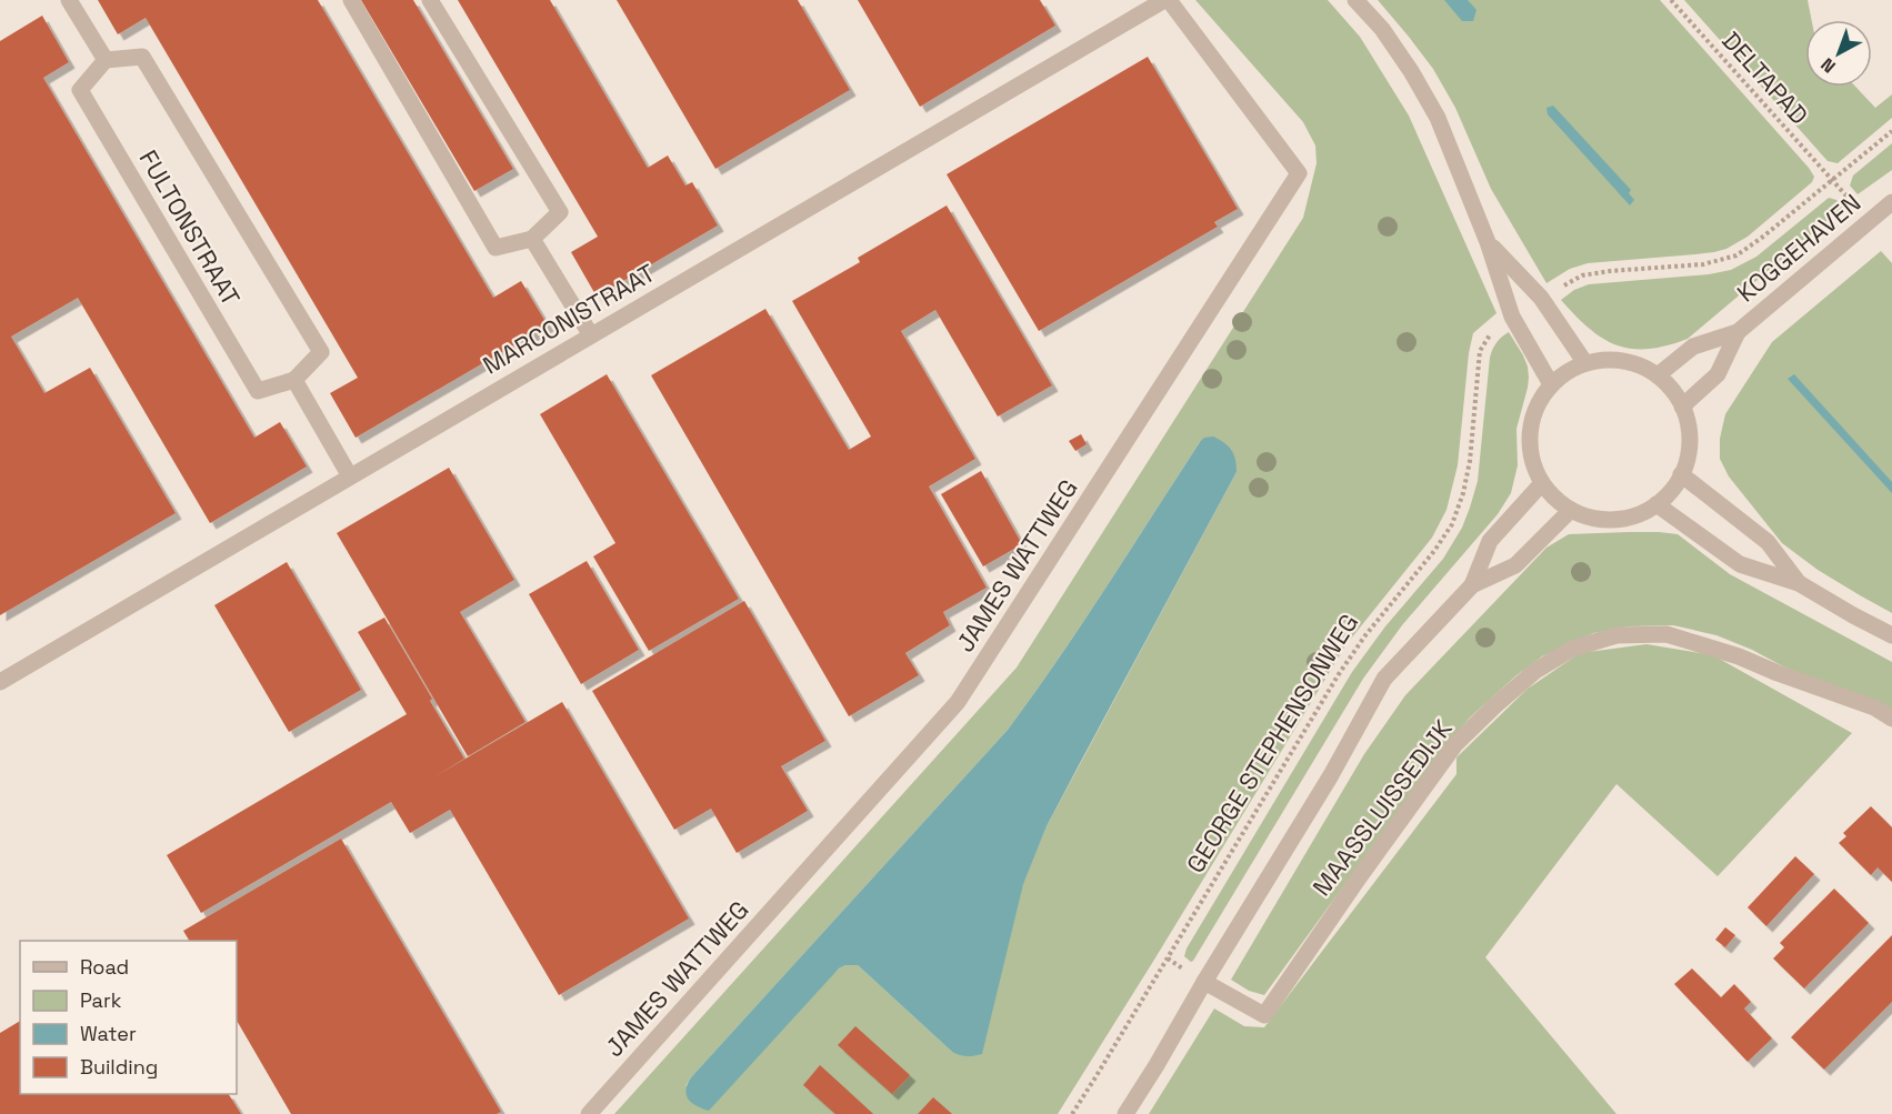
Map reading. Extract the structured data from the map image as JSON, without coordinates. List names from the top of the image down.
{
  "streets": {
    "street": [
      "FULTONSTRAAT",
      "KOGGEHAVEN",
      "MARCONISTRAAT",
      "JAMES WATTWEG",
      "MAASSLUISSEDIJK"
    ],
    "path": ["DELTAPAD", "GEORGE STEPHENSONWEG"]
  },
  "crossings": [
    ["DELTAPAD", "KOGGEHAVEN"],
    ["MARCONISTRAAT", "JAMES WATTWEG"]
  ],
  "legend": [
    "Road",
    "Park",
    "Water",
    "Building"
  ],
  "north": "bottom left"
}
